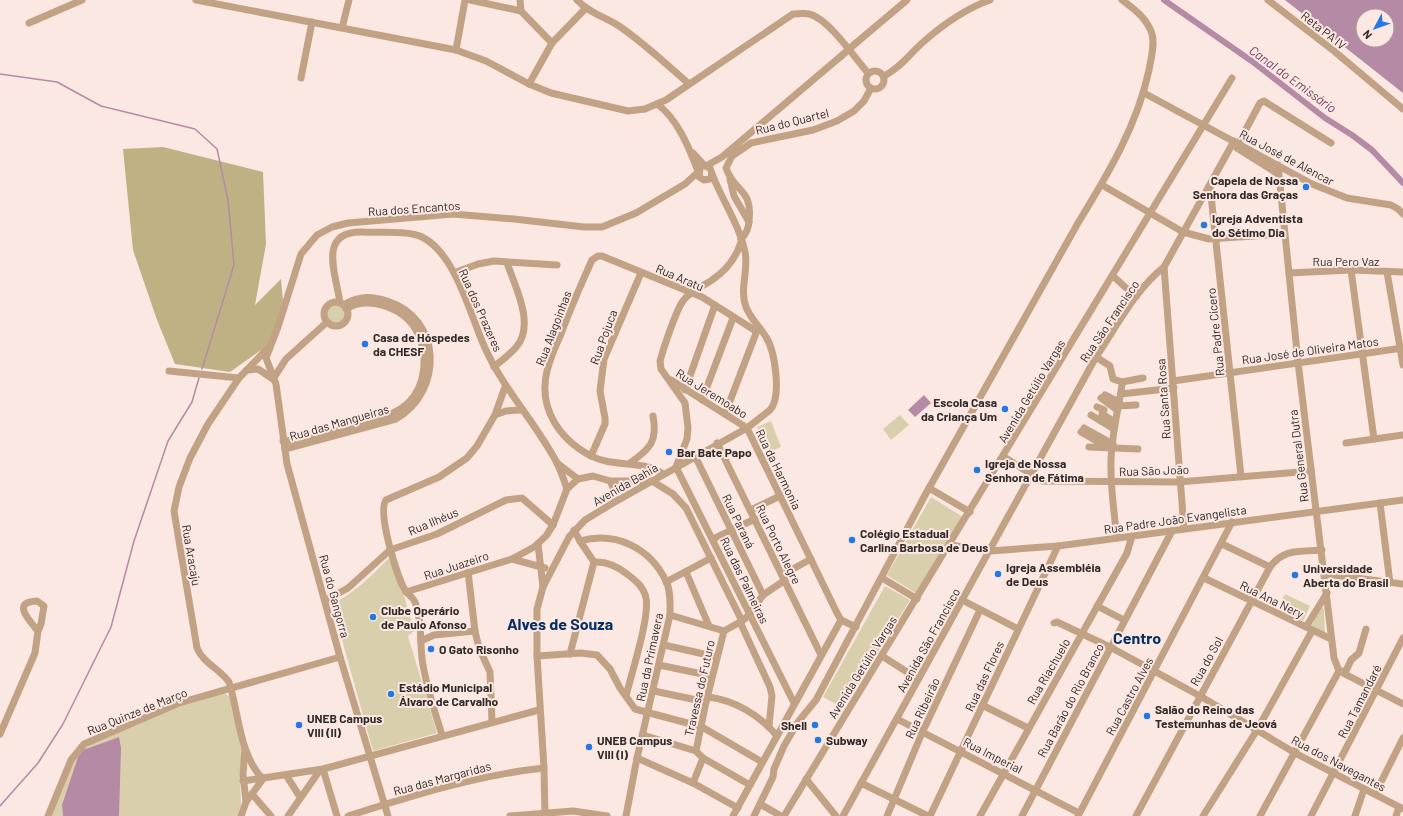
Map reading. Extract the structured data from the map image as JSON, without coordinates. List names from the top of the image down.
{
  "streets": {
    "street": [
      "Reta PA IV",
      "Rua do Quartel",
      "Rua José de Alencar",
      "Rua dos Encantos",
      "Rua Pero Vaz",
      "Rua Aratu",
      "Rua dos Prazeres",
      "Rua São Francisco",
      "Rua Alagoinhas",
      "Rua Padre Cícero",
      "Rua Pojuca",
      "Rua José de Oliveira Matos",
      "Avenida Getúlio Vargas",
      "Rua Jeremoabo",
      "Rua Santa Rosa",
      "Rua das Mangueiras",
      "Rua General Dutra",
      "Rua da Harmonia",
      "Rua São João",
      "Avenida Bahia",
      "Rua Padre João Evangelista",
      "Rua Ilhéus",
      "Rua Paraná",
      "Rua Porto Alegre",
      "Rua Aracaju",
      "Rua Juazeiro",
      "Rua das Palmeiras",
      "Rua do Gangorra",
      "Rua Ana Nery",
      "Avenida São Francisco",
      "Rua da Primavera",
      "Rua do Sol",
      "Rua Riachuelo",
      "Rua das Flores",
      "Travessa do Futuro",
      "Rua Castro Alves",
      "Rua Barão do Rio Branco",
      "Rua Tamandaré",
      "Rua Ribeirão",
      "Rua Quinze de Março",
      "Rua Imperial",
      "Rua dos Navegantes",
      "Rua das Margaridas"
    ]
  },
  "crossings": [
    ["Rua do Quartel", "Rua dos Encantos"],
    ["Rua José de Alencar", "Rua São Francisco"],
    ["Rua José de Alencar", "Avenida Getúlio Vargas"],
    ["Rua José de Alencar", "Rua General Dutra"],
    ["Rua dos Encantos", "Rua Aracaju"],
    ["Rua dos Encantos", "Rua do Gangorra"],
    ["Rua Pero Vaz", "Rua General Dutra"],
    ["Rua Aratu", "Rua Alagoinhas"],
    ["Rua Aratu", "Rua Pojuca"],
    ["Rua Aratu", "Rua da Harmonia"],
    ["Rua dos Prazeres", "Rua das Mangueiras"],
    ["Rua dos Prazeres", "Rua Juazeiro"],
    ["Rua São Francisco", "Rua Padre Cícero"],
    ["Rua São Francisco", "Rua Santa Rosa"],
    ["Rua São Francisco", "Rua São João"],
    ["Rua São Francisco", "Avenida São Francisco"],
    ["Rua Alagoinhas", "Rua Pojuca"],
    ["Rua Alagoinhas", "Avenida Bahia"],
    ["Rua Padre Cícero", "Rua José de Oliveira Matos"],
    ["Rua Padre Cícero", "Rua São João"],
    ["Rua José de Oliveira Matos", "Rua Santa Rosa"],
    ["Rua José de Oliveira Matos", "Rua General Dutra"],
    ["Avenida Getúlio Vargas", "Rua São João"],
    ["Avenida Getúlio Vargas", "Rua Padre João Evangelista"],
    ["Rua Jeremoabo", "Rua da Harmonia"],
    ["Rua Jeremoabo", "Avenida Bahia"],
    ["Rua Santa Rosa", "Rua São João"],
    ["Rua Santa Rosa", "Rua Padre João Evangelista"],
    ["Rua das Mangueiras", "Rua do Gangorra"],
    ["Rua General Dutra", "Rua São João"],
    ["Rua General Dutra", "Rua Padre João Evangelista"],
    ["Rua General Dutra", "Rua Ana Nery"],
    ["Rua General Dutra", "Rua do Sol"],
    ["Rua da Harmonia", "Avenida Bahia"],
    ["Rua São João", "Avenida São Francisco"],
    ["Avenida Bahia", "Rua Paraná"],
    ["Avenida Bahia", "Rua Porto Alegre"],
    ["Avenida Bahia", "Rua Juazeiro"],
    ["Avenida Bahia", "Rua das Palmeiras"],
    ["Avenida Bahia", "Rua das Margaridas"],
    ["Rua Padre João Evangelista", "Avenida São Francisco"],
    ["Rua Padre João Evangelista", "Rua Riachuelo"],
    ["Rua Padre João Evangelista", "Rua das Flores"],
    ["Rua Padre João Evangelista", "Rua Castro Alves"],
    ["Rua Padre João Evangelista", "Rua Barão do Rio Branco"],
    ["Rua Ilhéus", "Rua Juazeiro"],
    ["Rua Ilhéus", "Rua do Gangorra"],
    ["Rua Aracaju", "Rua Quinze de Março"],
    ["Rua do Gangorra", "Rua Quinze de Março"],
    ["Rua do Gangorra", "Rua das Margaridas"],
    ["Rua Ana Nery", "Rua do Sol"],
    ["Rua Ana Nery", "Rua Castro Alves"],
    ["Avenida São Francisco", "Rua Imperial"],
    ["Rua do Sol", "Rua dos Navegantes"],
    ["Rua Riachuelo", "Rua Imperial"],
    ["Rua Riachuelo", "Rua dos Navegantes"],
    ["Rua das Flores", "Rua Imperial"],
    ["Rua Castro Alves", "Rua Imperial"],
    ["Rua Castro Alves", "Rua dos Navegantes"],
    ["Rua Barão do Rio Branco", "Rua Imperial"],
    ["Rua Barão do Rio Branco", "Rua dos Navegantes"],
    ["Rua Tamandaré", "Rua dos Navegantes"],
    ["Rua Ribeirão", "Rua Imperial"]
  ],
  "districts": ["Alves de Souza", "Centro"],
  "water": ["Canal do Emissário"],
  "places": [
    "Capela de Nossa Senhora das Graças",
    "Igreja Adventista do Sétimo Dia",
    "Casa de Hóspedes da CHESF",
    "Escola Casa da Criança Um",
    "Bar Bate Papo",
    "Igreja de Nossa Senhora de Fátima",
    "Colégio Estadual Carlina Barbosa de Deus",
    "Igreja Assembléia de Deus",
    "Universidade Aberta do Brasil",
    "Clube Operário de Paulo Afonso",
    "O Gato Risonho",
    "Estádio Municipal Álvaro de Carvalho",
    "Salão do Reino das Testemunhas de Jeová",
    "UNEB Campus VIII (II)",
    "Shell",
    "Subway",
    "UNEB Campus VIII (I)"
  ],
  "north": "bottom left"
}
